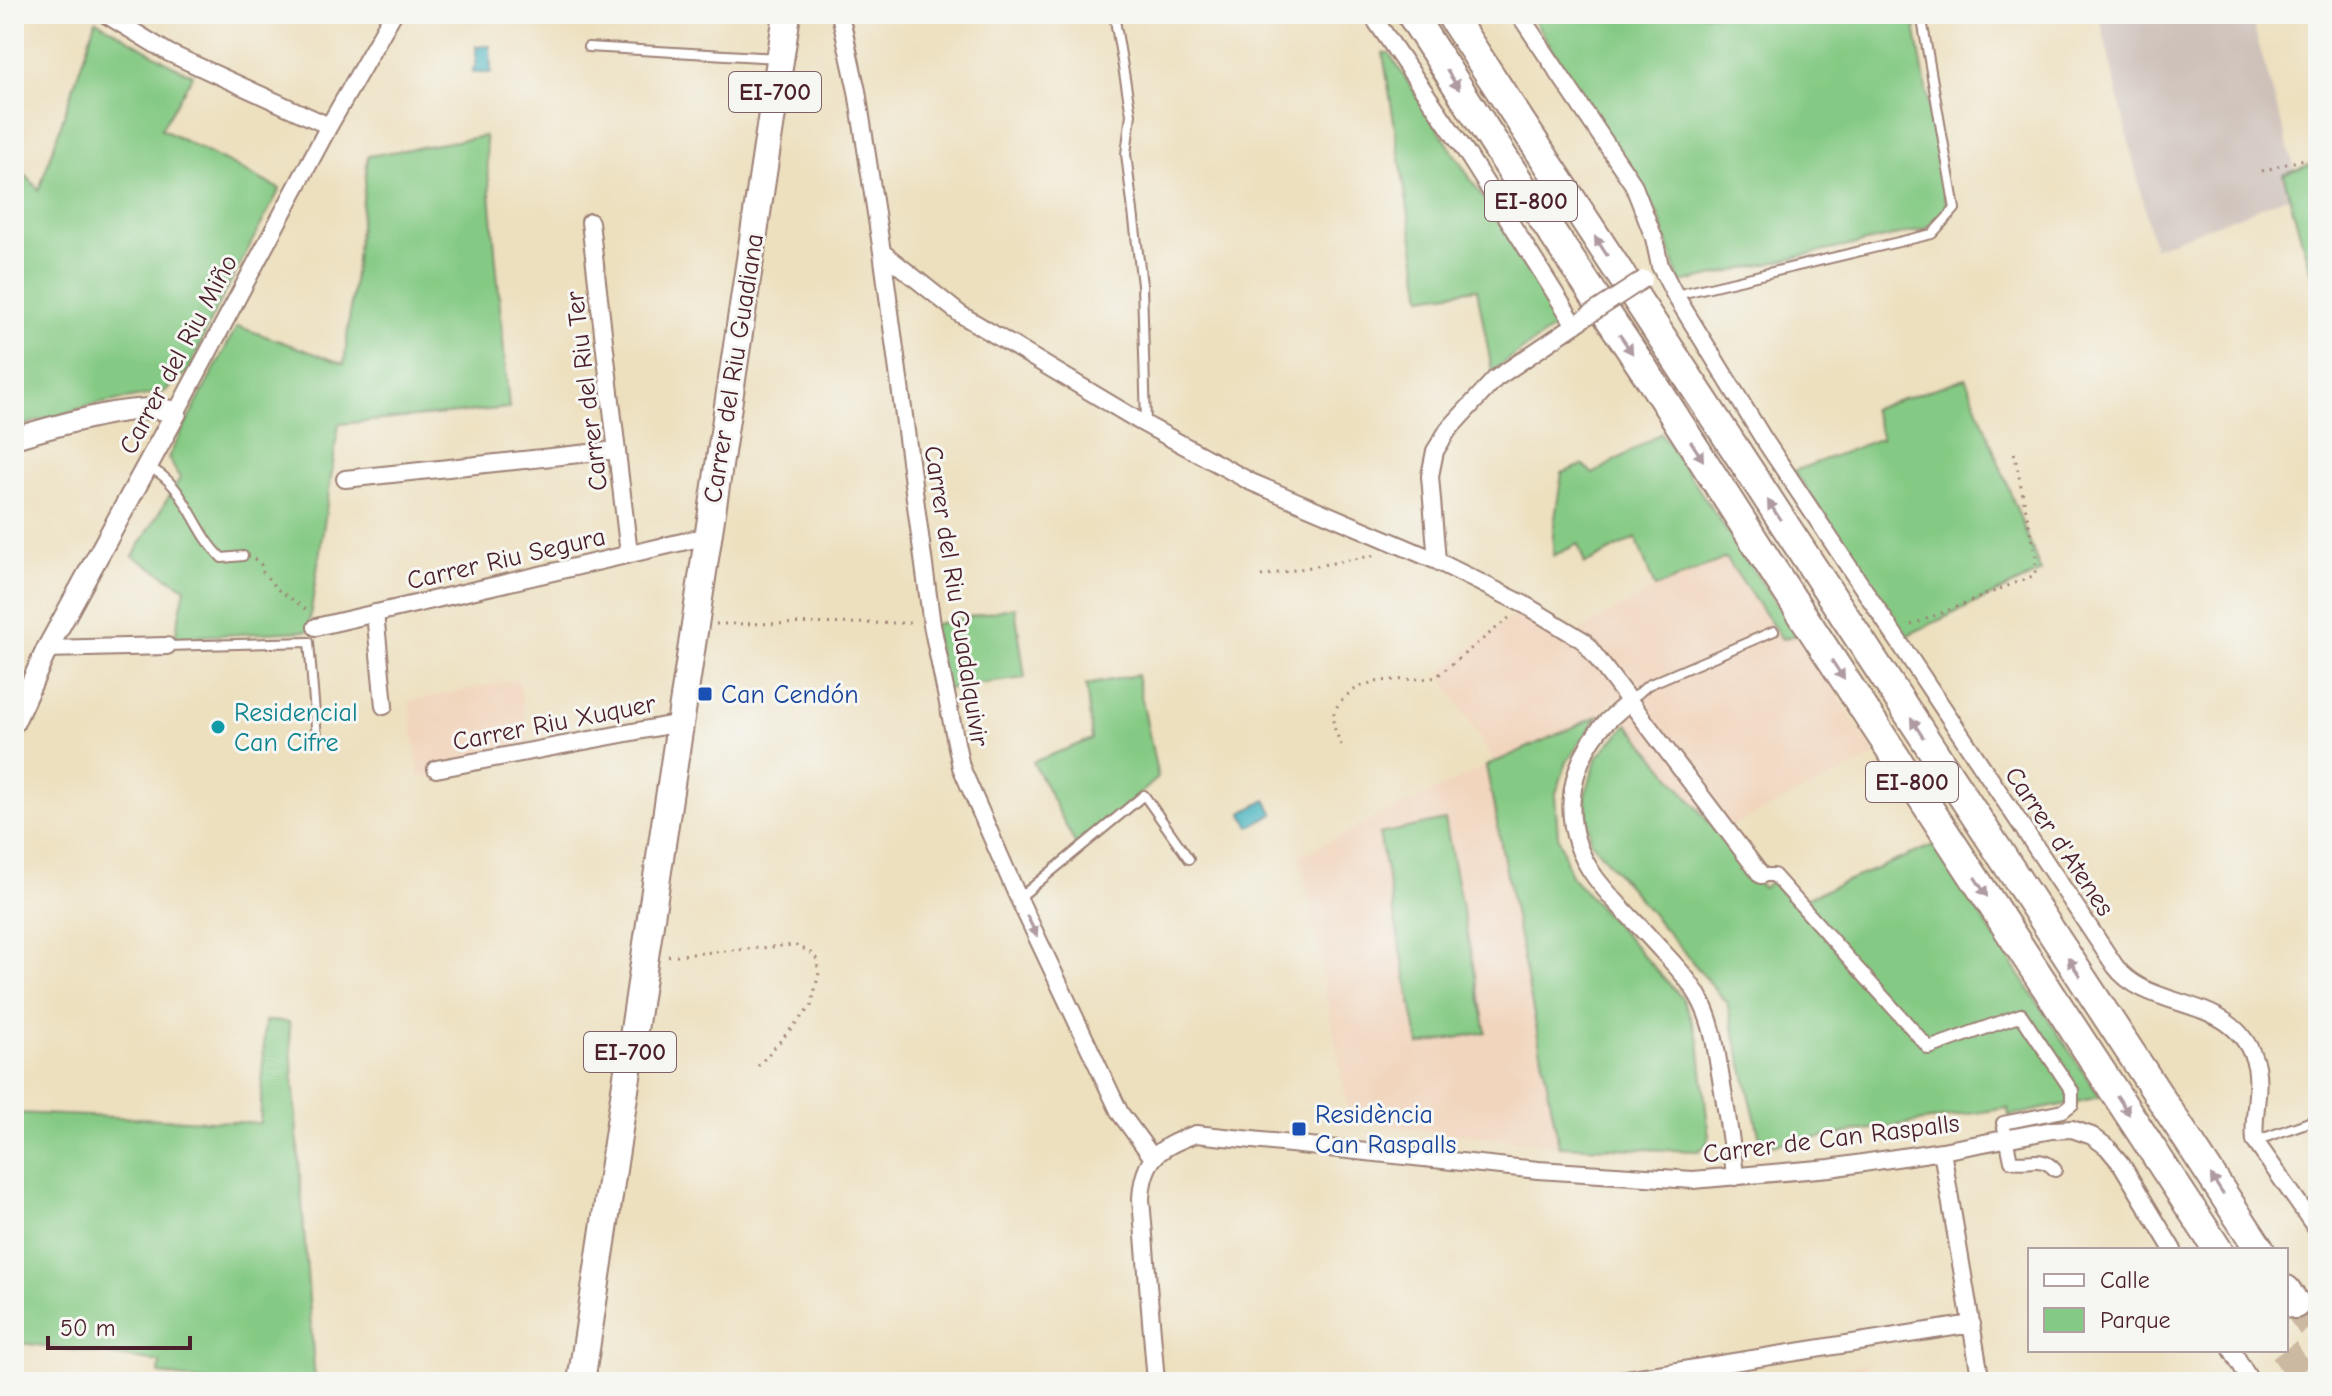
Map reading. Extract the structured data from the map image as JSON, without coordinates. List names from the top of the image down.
{
  "streets": {
    "highway": ["EI-800"],
    "main road": ["EI-700", "Carrer del Riu Guadiana"],
    "street": [
      "Carrer del Riu Miño",
      "Carrer del Riu Ter",
      "Carrer Riu Segura",
      "Carrer del Riu Guadalquivir",
      "Carrer Riu Xuquer",
      "Carrer d'Atenes",
      "Carrer de Can Raspalls"
    ]
  },
  "crossings": [
    ["EI-700", "Carrer del Riu Guadiana"],
    ["EI-700", "Carrer Riu Xuquer"],
    ["Carrer del Riu Guadiana", "Carrer Riu Segura"],
    ["Carrer del Riu Guadiana", "Carrer Riu Xuquer"],
    ["Carrer del Riu Ter", "Carrer Riu Segura"],
    ["Carrer del Riu Guadalquivir", "Carrer de Can Raspalls"]
  ],
  "places": {
    "transit": ["Can Cendón", "Residència Can Raspalls"],
    "other": ["Residencial Can Cifre"]
  },
  "legend": ["Calle", "Parque"],
  "scale_bar": "50 m"
}
